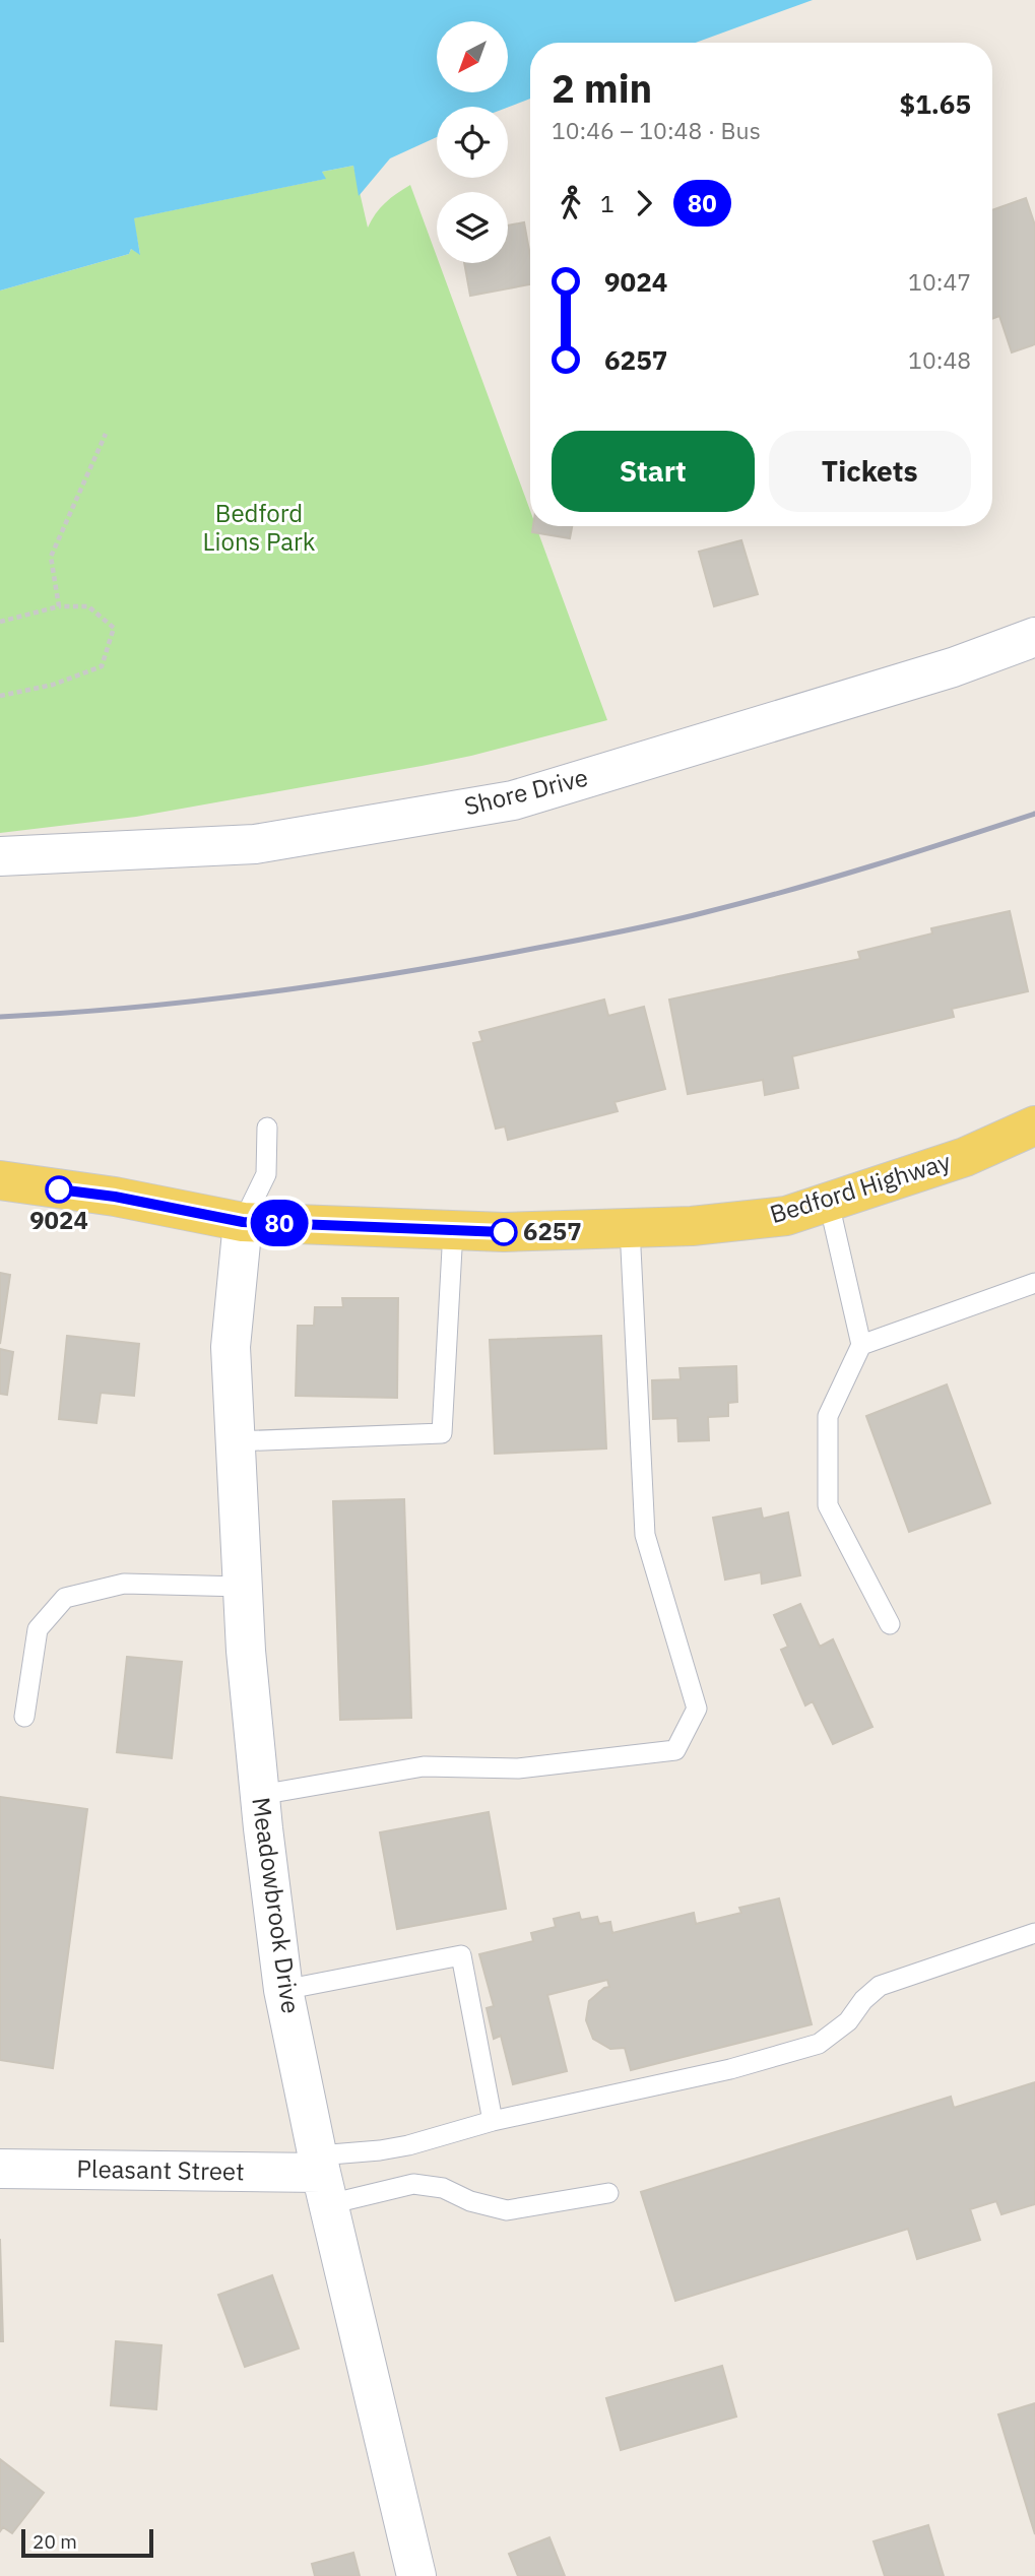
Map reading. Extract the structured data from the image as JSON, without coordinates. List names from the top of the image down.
{
  "streets": {
    "main road": ["Bedford Highway"],
    "street": ["Shore Drive", "Meadowbrook Drive", "Pleasant Street"]
  },
  "crossings": [
    ["Bedford Highway", "Meadowbrook Drive"],
    ["Meadowbrook Drive", "Pleasant Street"]
  ],
  "parks": ["Bedford Lions Park"],
  "places": ["9024", "6257"],
  "lines": ["bus line 80"],
  "scale_bar": "20 m",
  "north": "bottom left",
  "page": {
    "on_map": "80",
    "heading": ["2 min", "10:46 – 10:48 · Bus", "$1.65"],
    "legs": ["1", "80"],
    "list": [
      {
        "name": "9024",
        "value": "10:47"
      },
      {
        "name": "6257",
        "value": "10:48"
      }
    ],
    "buttons": ["Start", "Tickets"],
    "scale": "20 m"
  }
}
